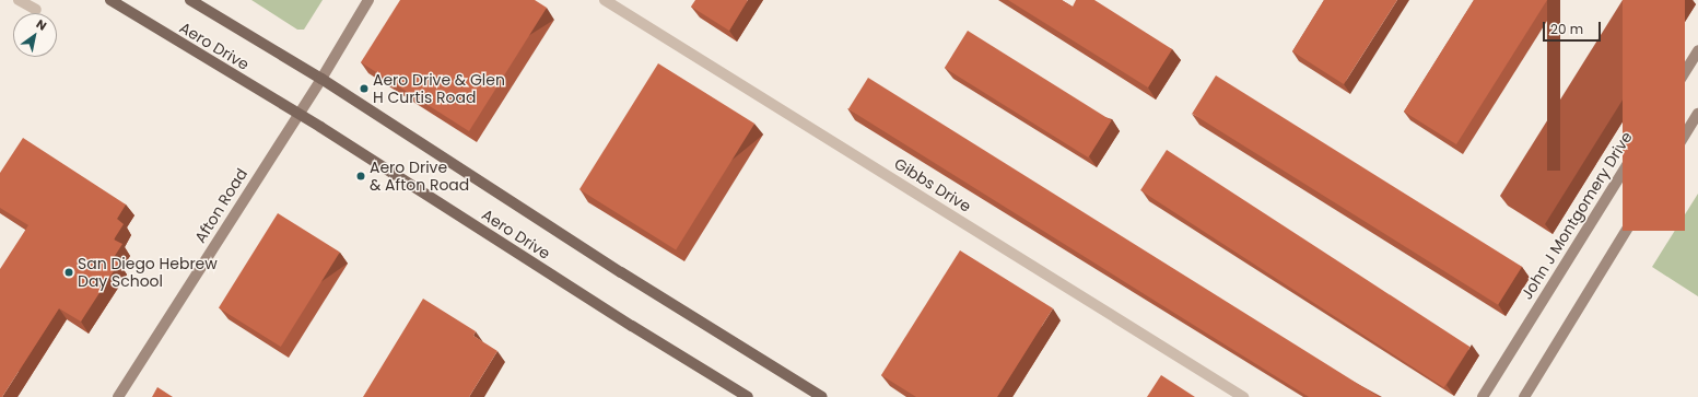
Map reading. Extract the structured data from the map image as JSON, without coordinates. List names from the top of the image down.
{
  "streets": {
    "main road": ["Aero Drive"],
    "street": ["Gibbs Drive", "Afton Road", "John J Montgomery Drive"]
  },
  "crossings": [
    ["Aero Drive", "Afton Road"]
  ],
  "places": ["Aero Drive & Glen H Curtis Road", "Aero Drive & Afton Road", "San Diego Hebrew Day School"],
  "scale_bar": "20 m",
  "north": "top right"
}
